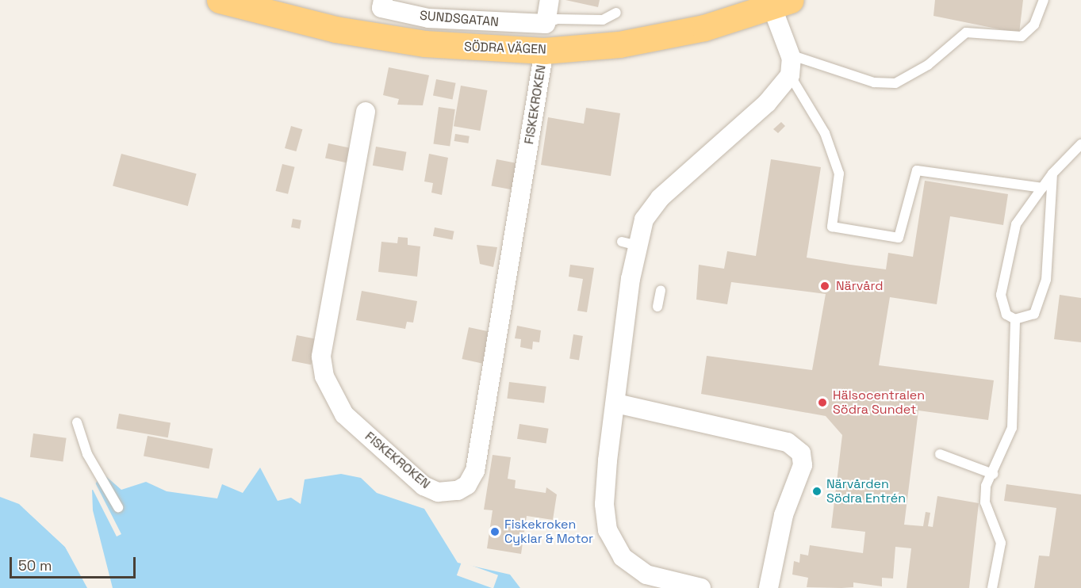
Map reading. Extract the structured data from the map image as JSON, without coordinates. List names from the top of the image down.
{
  "streets": {
    "highway": ["SÖDRA VÄGEN"],
    "street": ["SUNDSGATAN", "FISKEKROKEN"]
  },
  "crossings": [
    ["SÖDRA VÄGEN", "FISKEKROKEN"]
  ],
  "places": [
    "Närvård",
    "Hälsocentralen Södra Sundet",
    "Närvården Södra Entrén",
    "Fiskekroken Cyklar & Motor"
  ],
  "scale_bar": "50 m"
}
